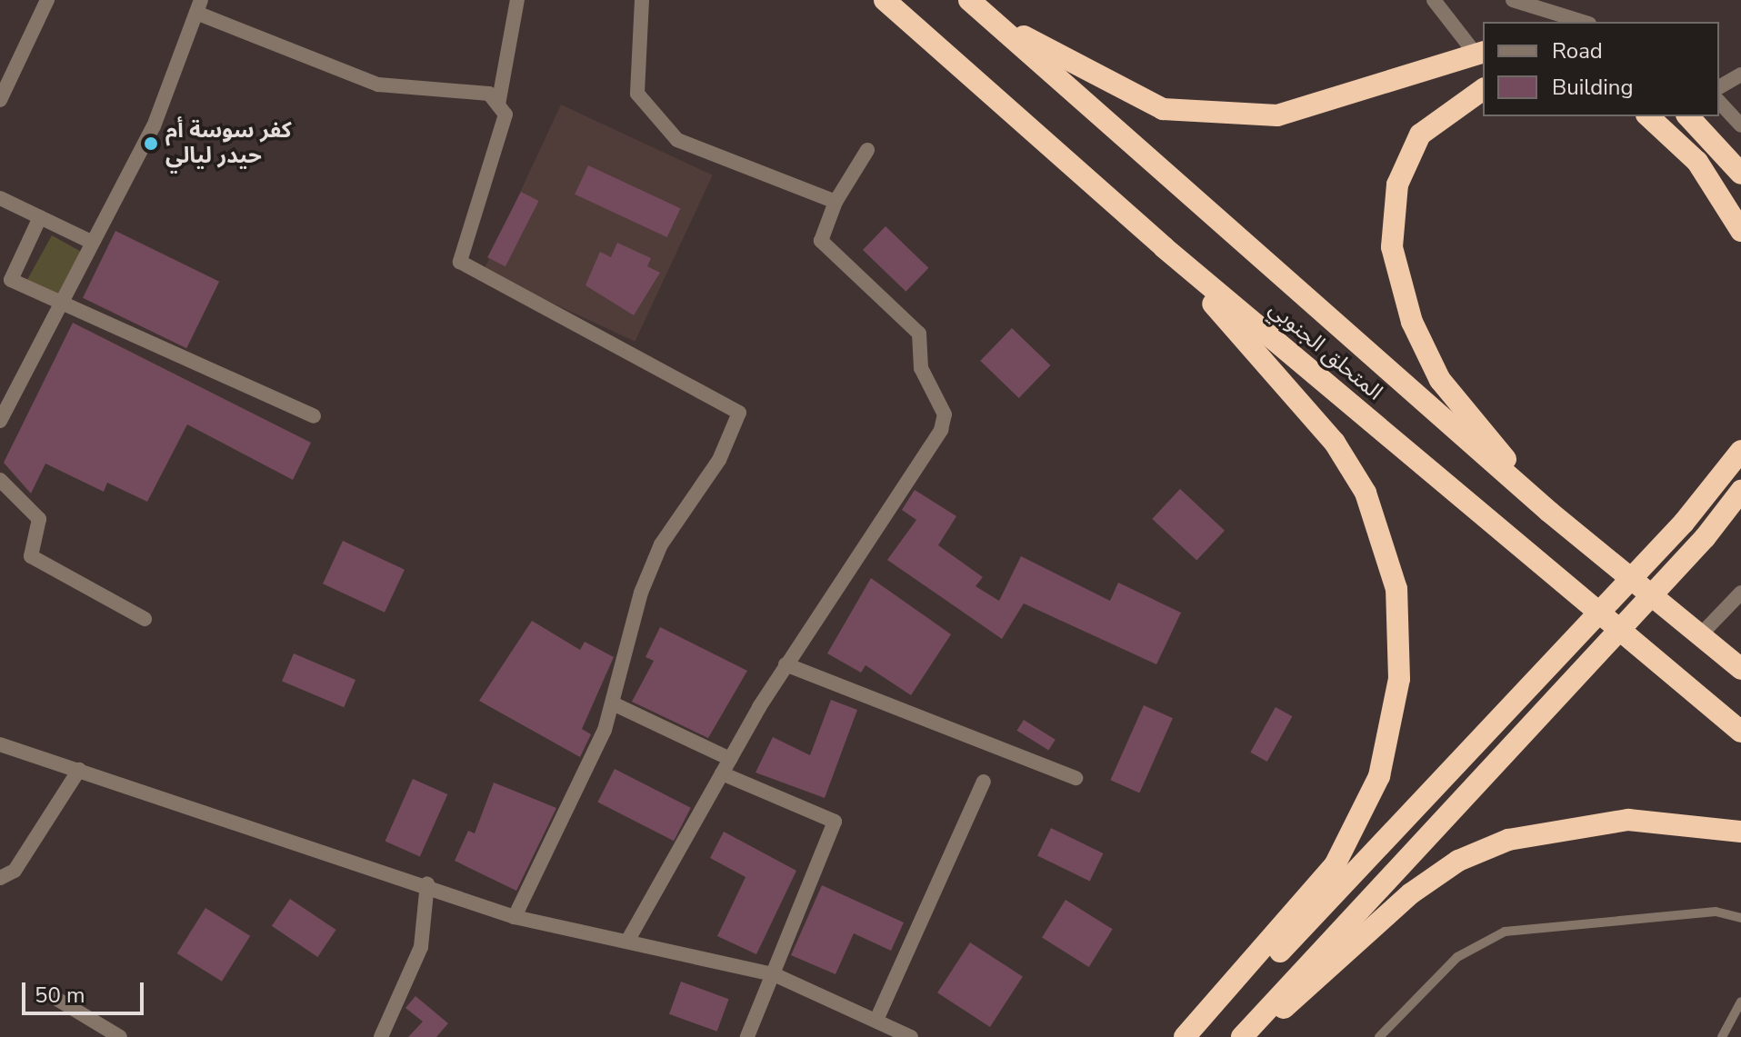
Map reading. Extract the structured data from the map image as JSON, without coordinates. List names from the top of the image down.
{
  "streets": {
    "highway": ["المتحلق الجنوبي"]
  },
  "places": ["كفر سوسة أم حيدر ليالي"],
  "legend": ["Road", "Building"],
  "scale_bar": "50 m"
}
